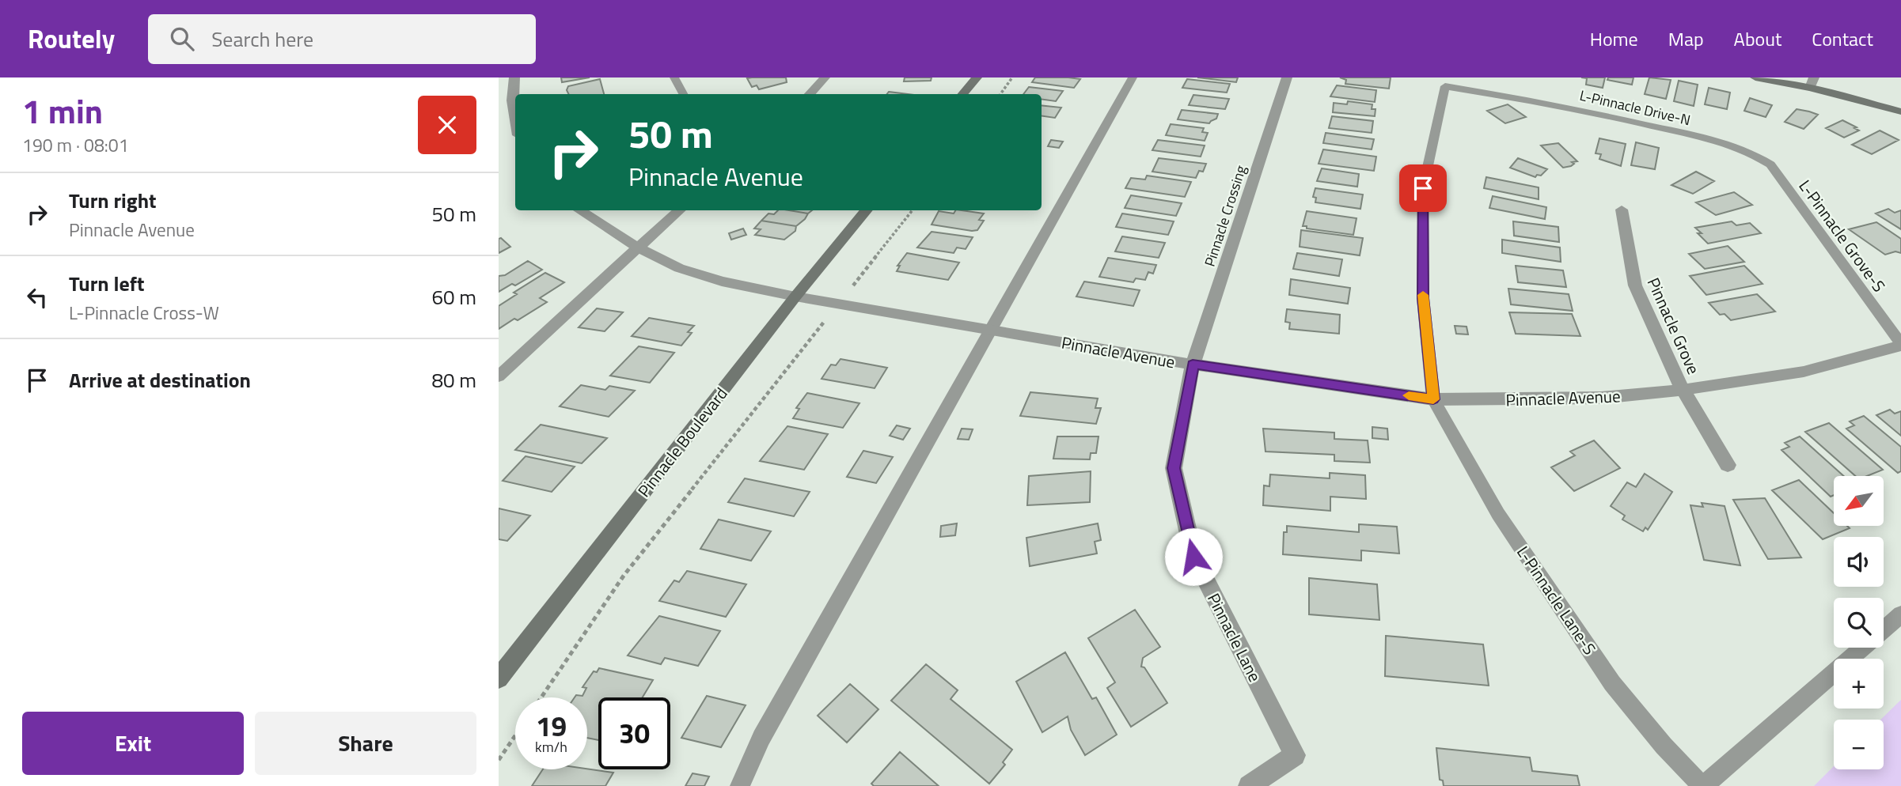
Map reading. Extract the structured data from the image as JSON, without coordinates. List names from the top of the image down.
{
  "streets": {
    "street": [
      "Pinnacle Crossing",
      "Pinnacle Grove",
      "Pinnacle Avenue",
      "Pinnacle Boulevard",
      "Pinnacle Lane"
    ],
    "lane": ["L-Pinnacle Drive-N", "L-Pinnacle Grove-S", "L-Pinnacle Lane-S"]
  },
  "crossings": [
    ["L-Pinnacle Drive-N", "L-Pinnacle Grove-S"],
    ["L-Pinnacle Drive-N", "Pinnacle Avenue"],
    ["L-Pinnacle Drive-N", "L-Pinnacle Lane-S"],
    ["Pinnacle Crossing", "Pinnacle Avenue"],
    ["Pinnacle Crossing", "Pinnacle Lane"],
    ["L-Pinnacle Grove-S", "Pinnacle Avenue"],
    ["Pinnacle Grove", "Pinnacle Avenue"],
    ["Pinnacle Avenue", "Pinnacle Boulevard"],
    ["Pinnacle Avenue", "L-Pinnacle Lane-S"],
    ["Pinnacle Avenue", "Pinnacle Lane"]
  ],
  "north": "bottom left",
  "page": {
    "header": "Routely",
    "search": "Search here",
    "nav": [
      "Home",
      "Map",
      "About",
      "Contact"
    ],
    "heading": ["1 min", "190 m · 08:01"],
    "turn": ["50 m", "Pinnacle Avenue"],
    "list": [
      {
        "name": "Turn right",
        "note": "Pinnacle Avenue",
        "value": "50 m"
      },
      {
        "name": "Turn left",
        "note": "L-Pinnacle Cross-W",
        "value": "60 m"
      },
      {
        "name": "Arrive at destination",
        "value": "80 m"
      }
    ],
    "map_buttons": ["+", "−"],
    "speed": "19 km/h",
    "limit": "30",
    "buttons": ["Exit", "Share"]
  }
}
